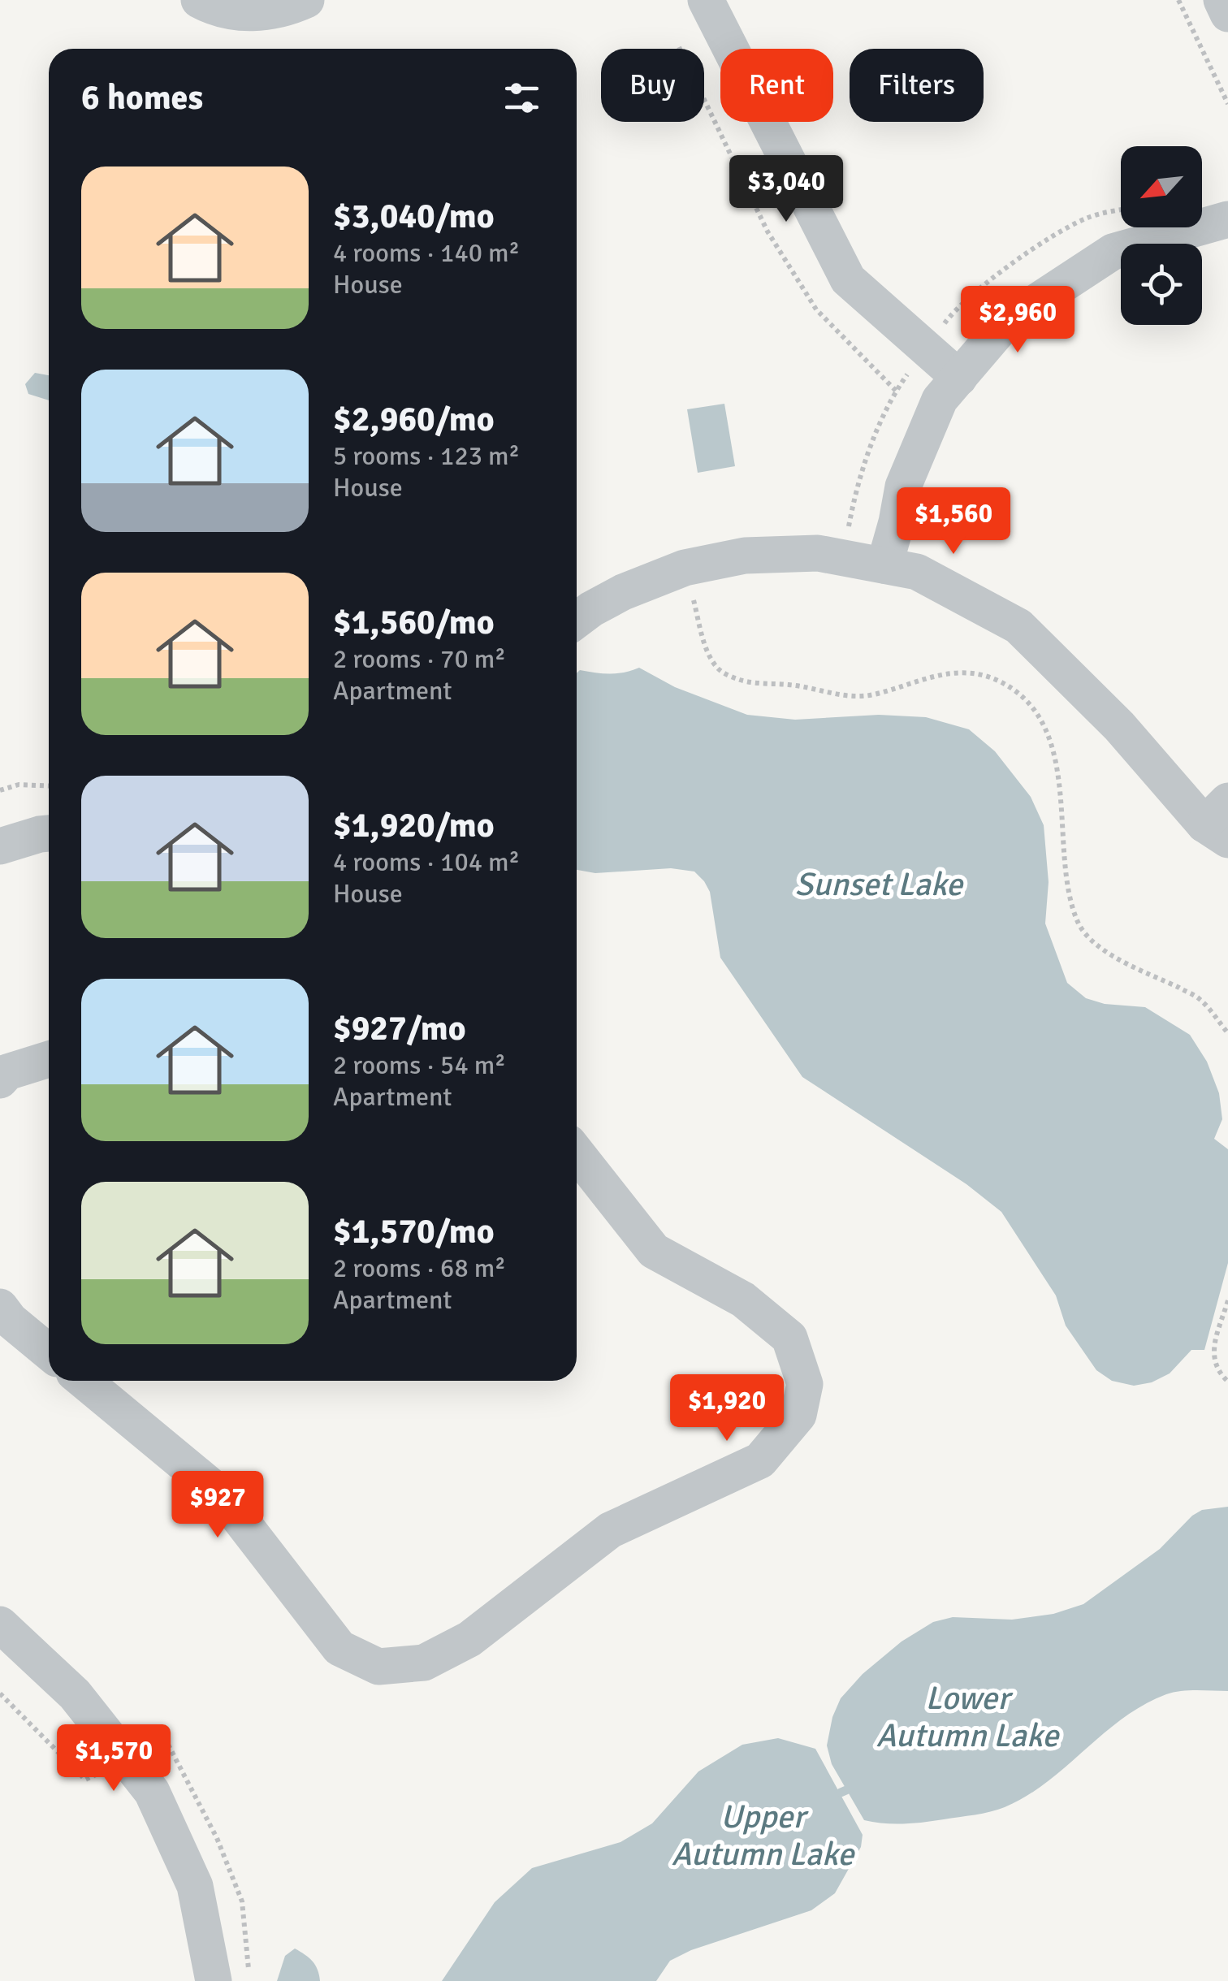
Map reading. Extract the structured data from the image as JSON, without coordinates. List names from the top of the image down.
{
  "water": ["Sunset Lake", "Lower Autumn Lake", "Upper Autumn Lake"],
  "north": "bottom left",
  "page": {
    "chip": ["Buy", "Rent", "Filters"],
    "heading": "6 homes",
    "list": [
      {
        "name": "$3,040/mo",
        "note": "4 rooms · 140 m² · House"
      },
      {
        "name": "$2,960/mo",
        "note": "5 rooms · 123 m² · House"
      },
      {
        "name": "$1,560/mo",
        "note": "2 rooms · 70 m² · Apartment"
      },
      {
        "name": "$1,920/mo",
        "note": "4 rooms · 104 m² · House"
      },
      {
        "name": "$927/mo",
        "note": "2 rooms · 54 m² · Apartment"
      },
      {
        "name": "$1,570/mo",
        "note": "2 rooms · 68 m² · Apartment"
      }
    ],
    "price": [
      "$3,040",
      "$2,960",
      "$1,560",
      "$1,920",
      "$927",
      "$1,570"
    ]
  }
}
